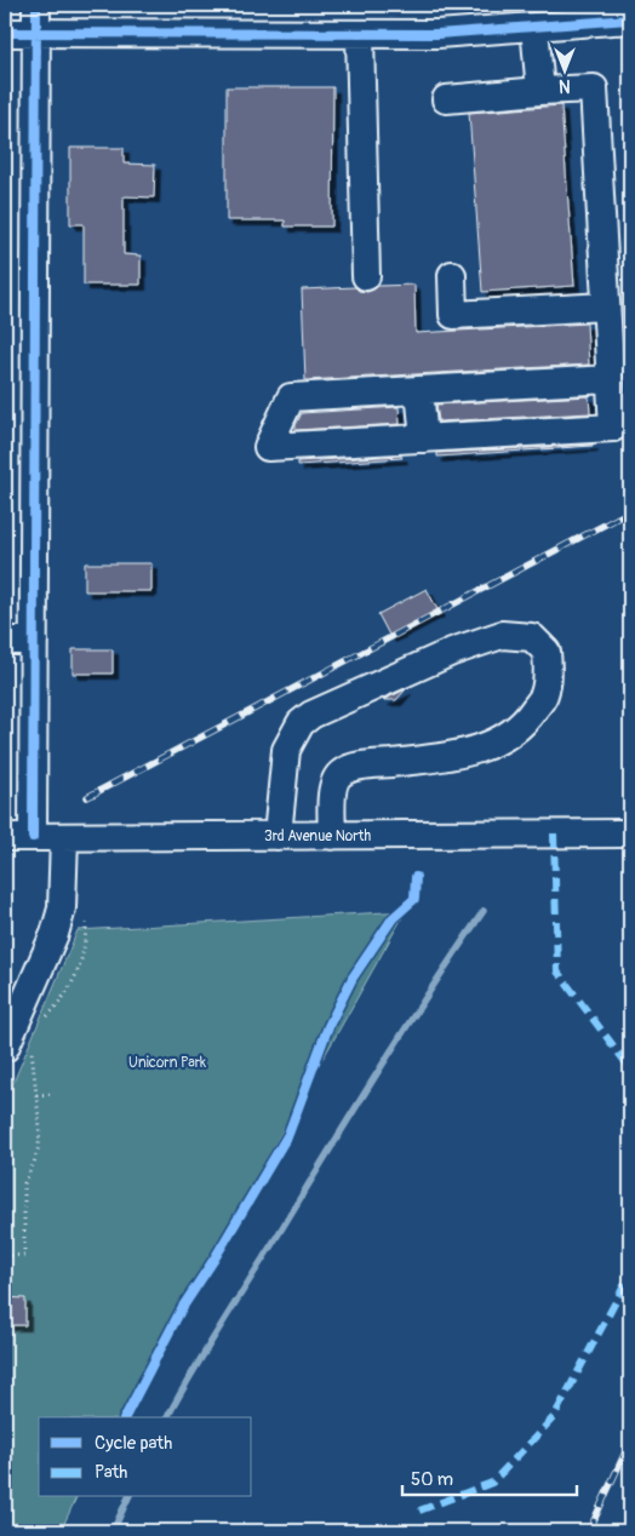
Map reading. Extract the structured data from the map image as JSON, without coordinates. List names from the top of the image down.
{
  "streets": {
    "street": ["3rd Avenue North"]
  },
  "parks": ["Unicorn Park"],
  "legend": ["Cycle path", "Path"],
  "scale_bar": "50 m",
  "north": "bottom"
}
